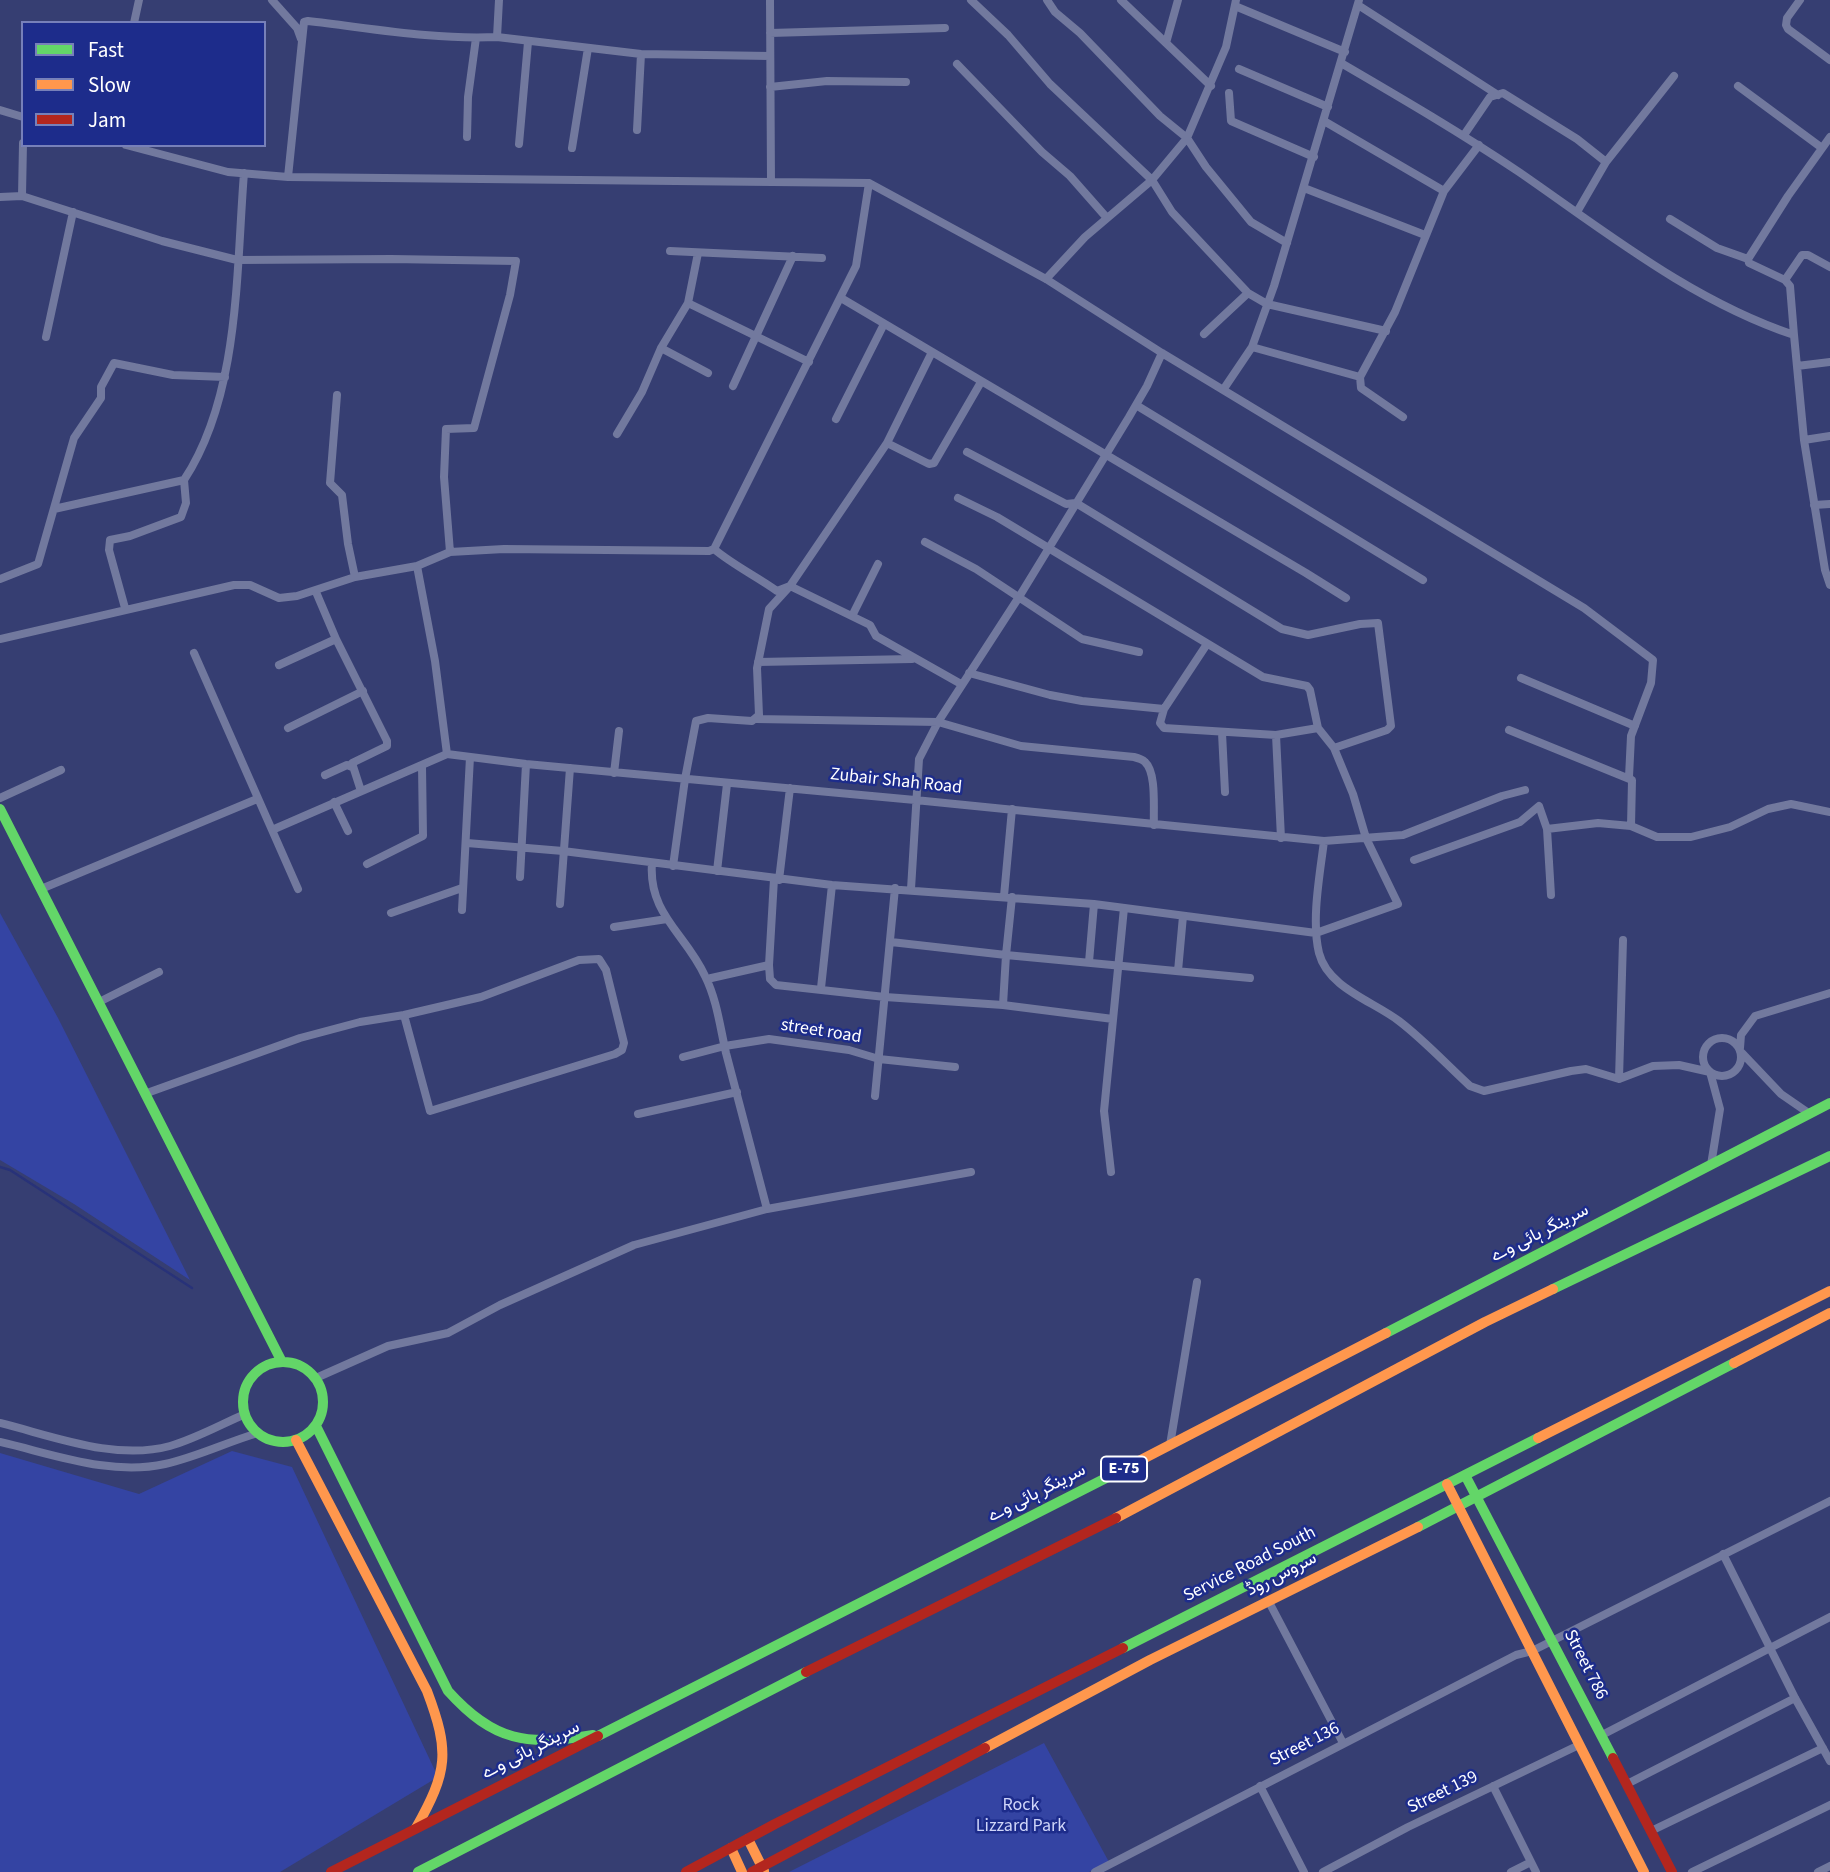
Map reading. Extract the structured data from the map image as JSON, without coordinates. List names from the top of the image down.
{
  "streets": {
    "main road": [
      "سرینگر ہائی وے",
      "E-75",
      "Service Road South",
      "سروس روڈ",
      "Street 786"
    ],
    "street": [
      "Zubair Shah Road",
      "street road",
      "Street 136",
      "Street 139"
    ]
  },
  "crossings": [
    ["Service Road South", "Street 786"],
    ["سروس روڈ", "Street 786"],
    ["Street 786", "Street 136"]
  ],
  "parks": ["Rock Lizzard Park"],
  "legend": ["Fast", "Slow", "Jam"]
}
